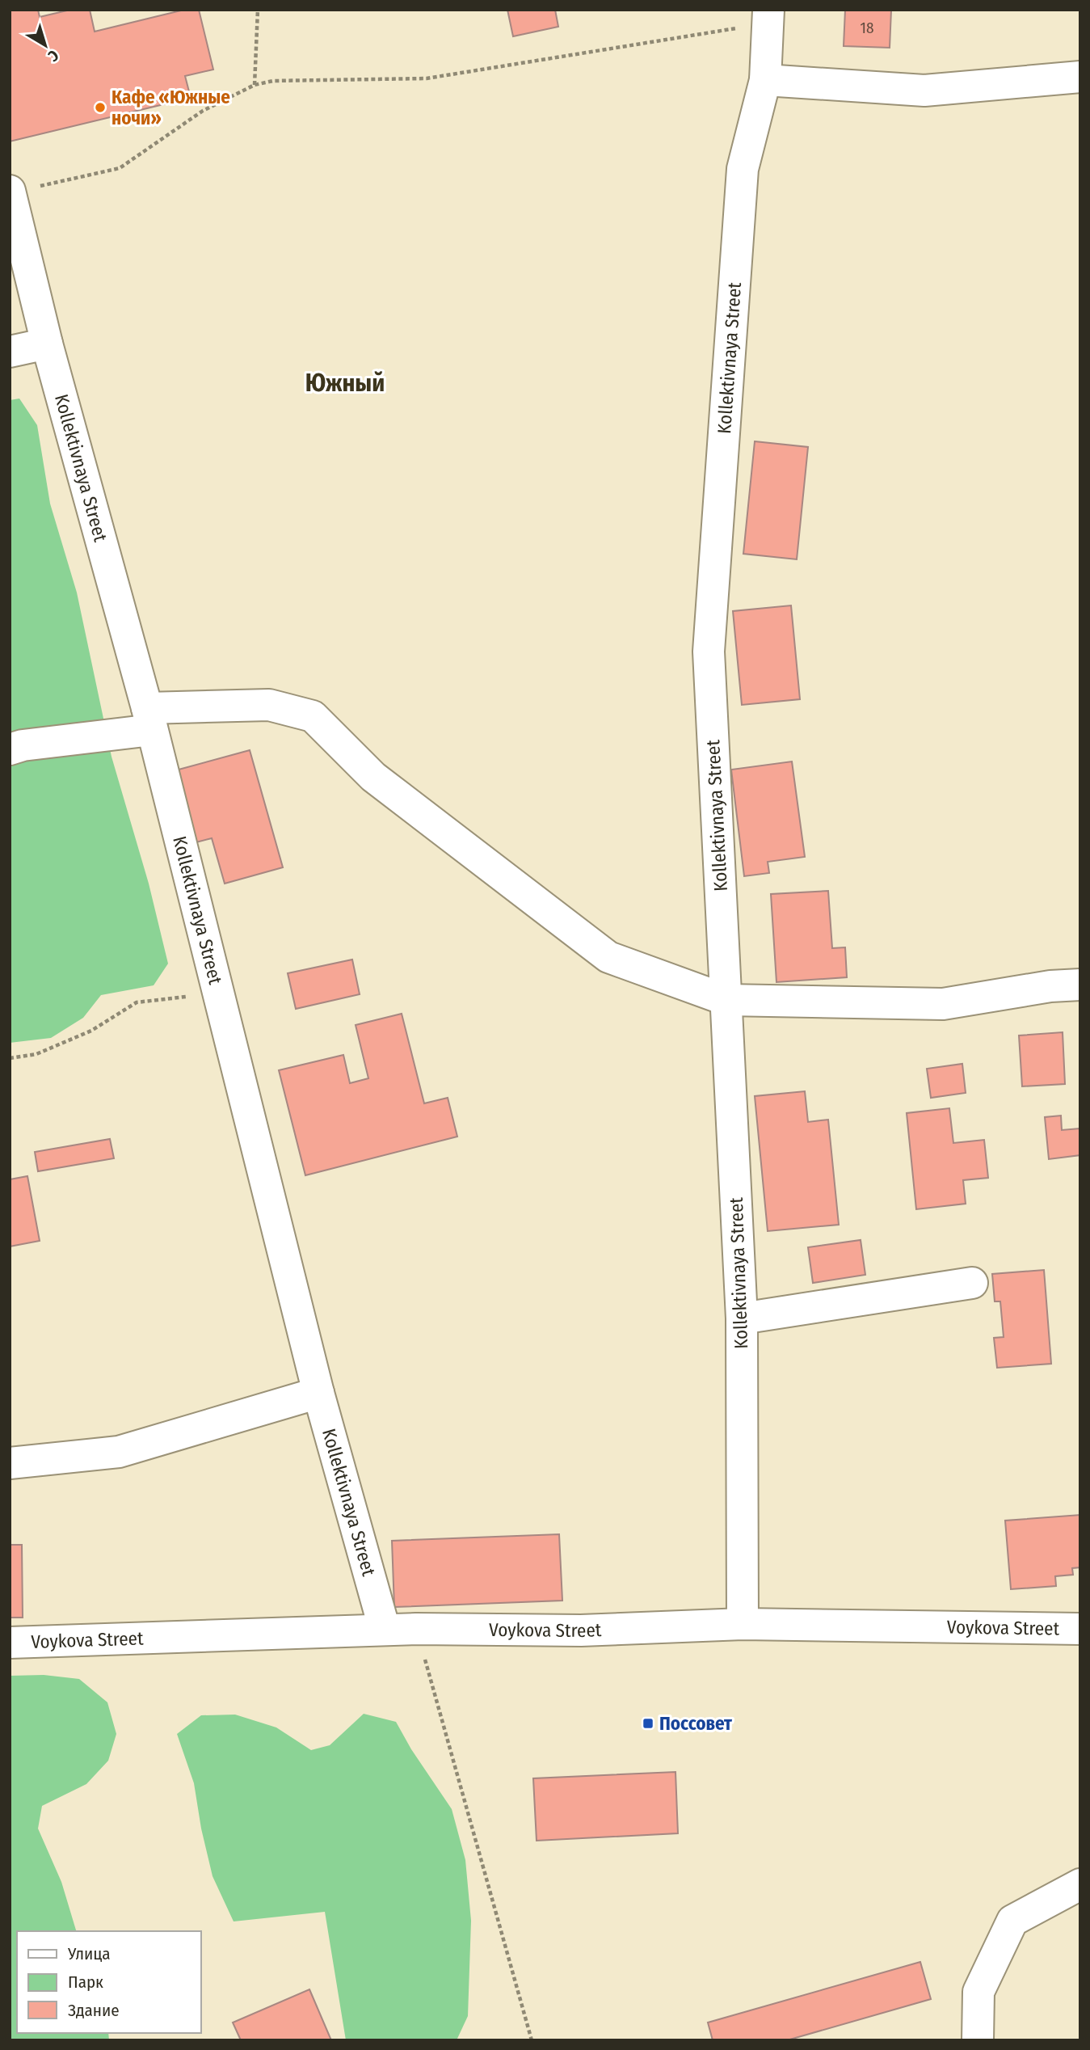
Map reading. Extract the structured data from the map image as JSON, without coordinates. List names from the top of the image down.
{
  "streets": {
    "street": ["Kollektivnaya Street", "Voykova Street"]
  },
  "crossings": [
    ["Kollektivnaya Street", "Voykova Street"]
  ],
  "districts": ["Южный"],
  "places": {
    "other": ["Кафе «Южные ночи»"],
    "transit": ["Поссовет"]
  },
  "house_numbers": ["18"],
  "legend": ["Улица", "Парк", "Здание"],
  "north": "bottom right"
}
